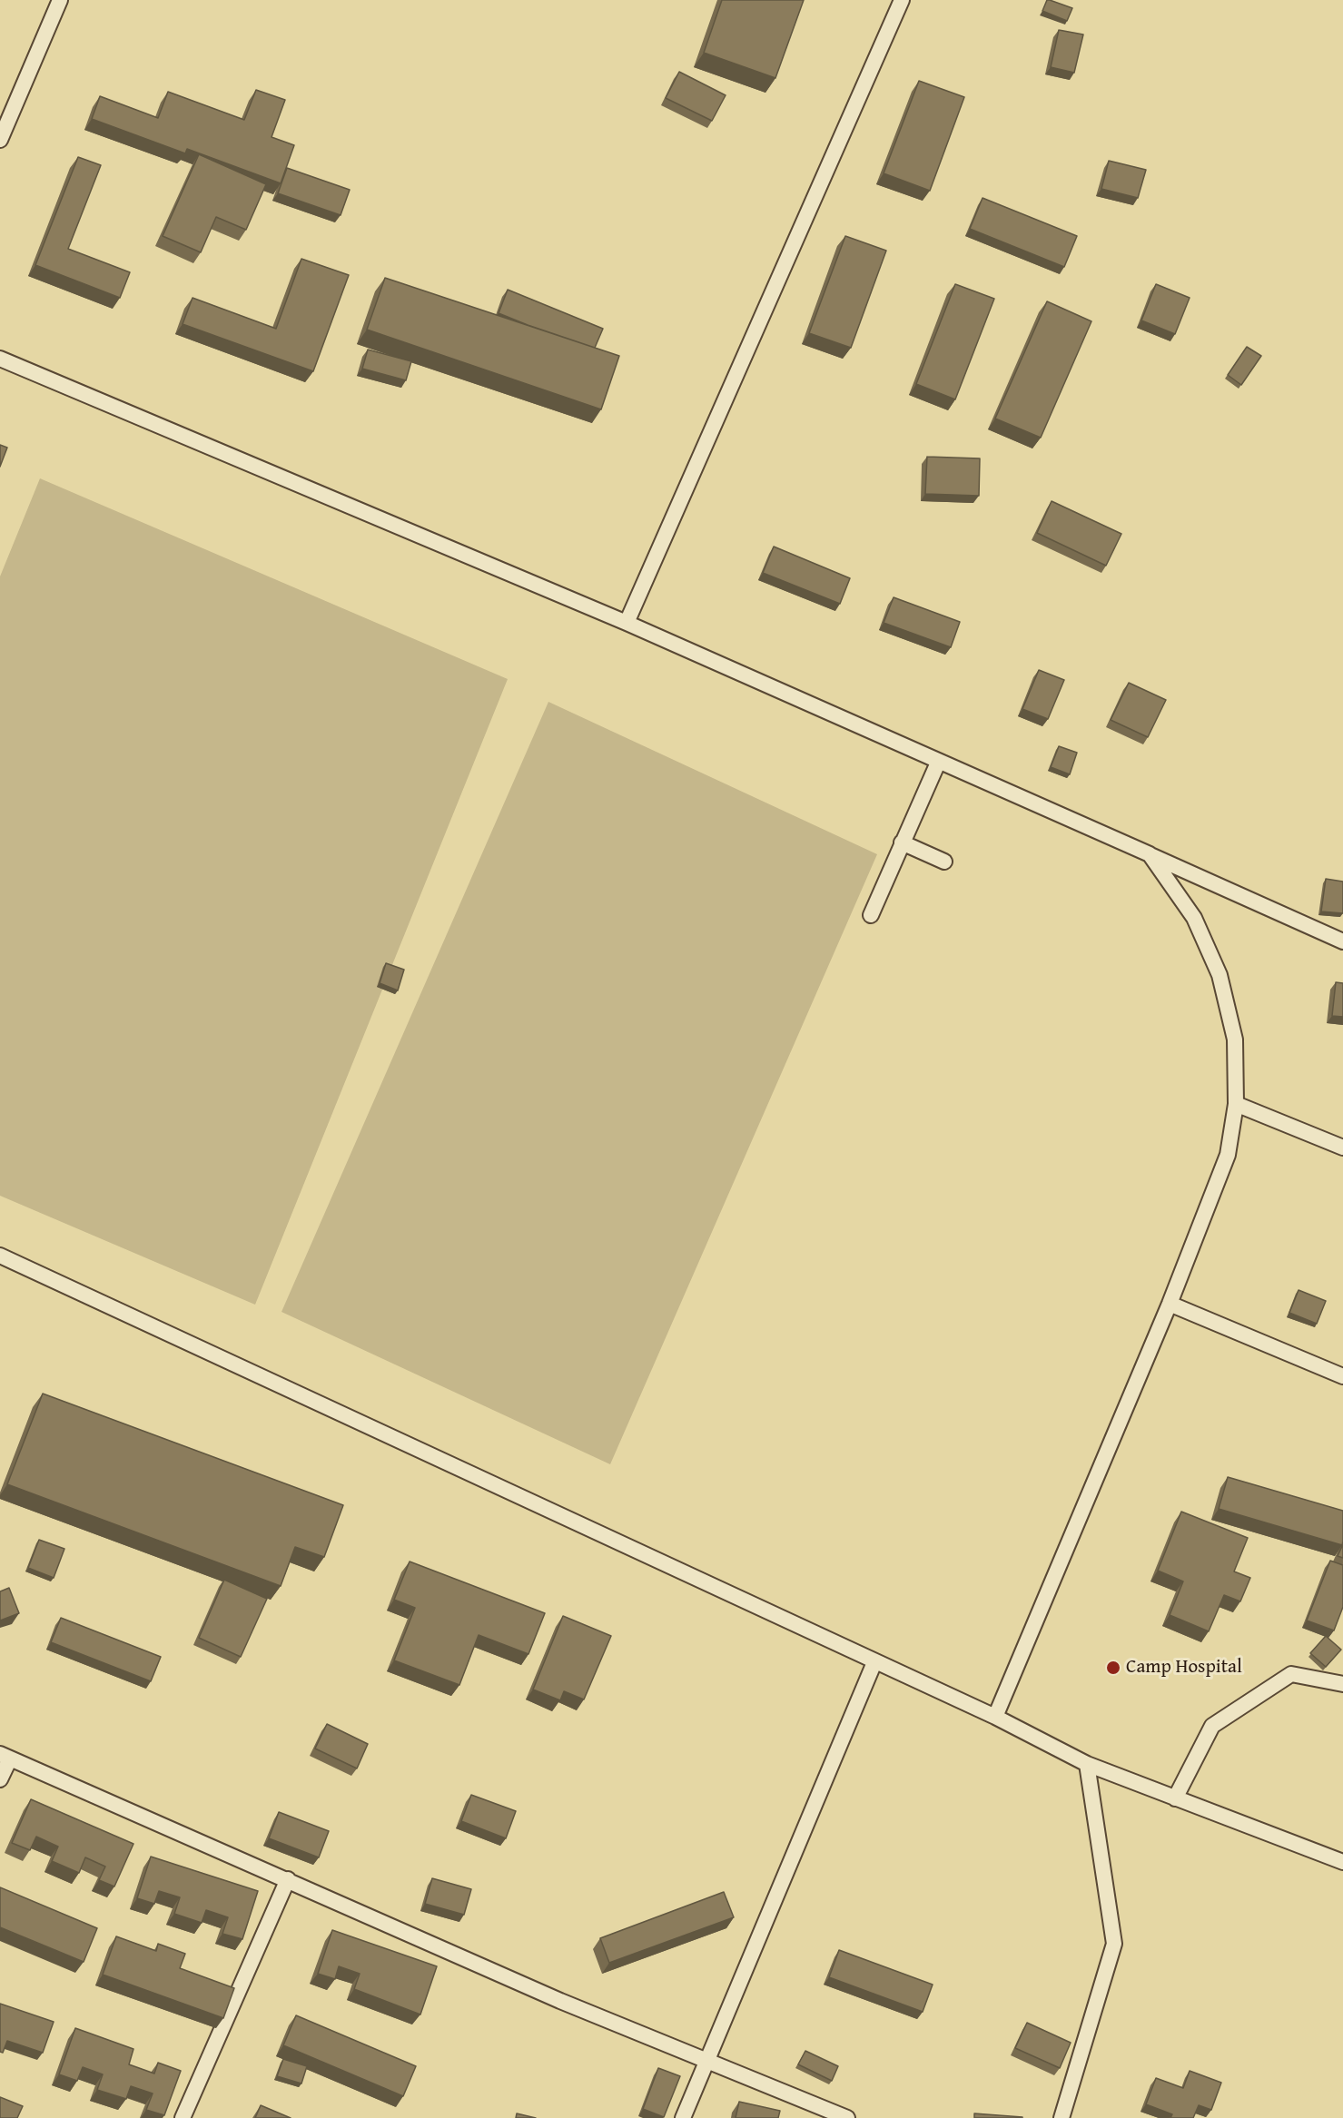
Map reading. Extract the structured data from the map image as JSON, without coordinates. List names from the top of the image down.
{
  "places": ["Camp Hospital"]
}
